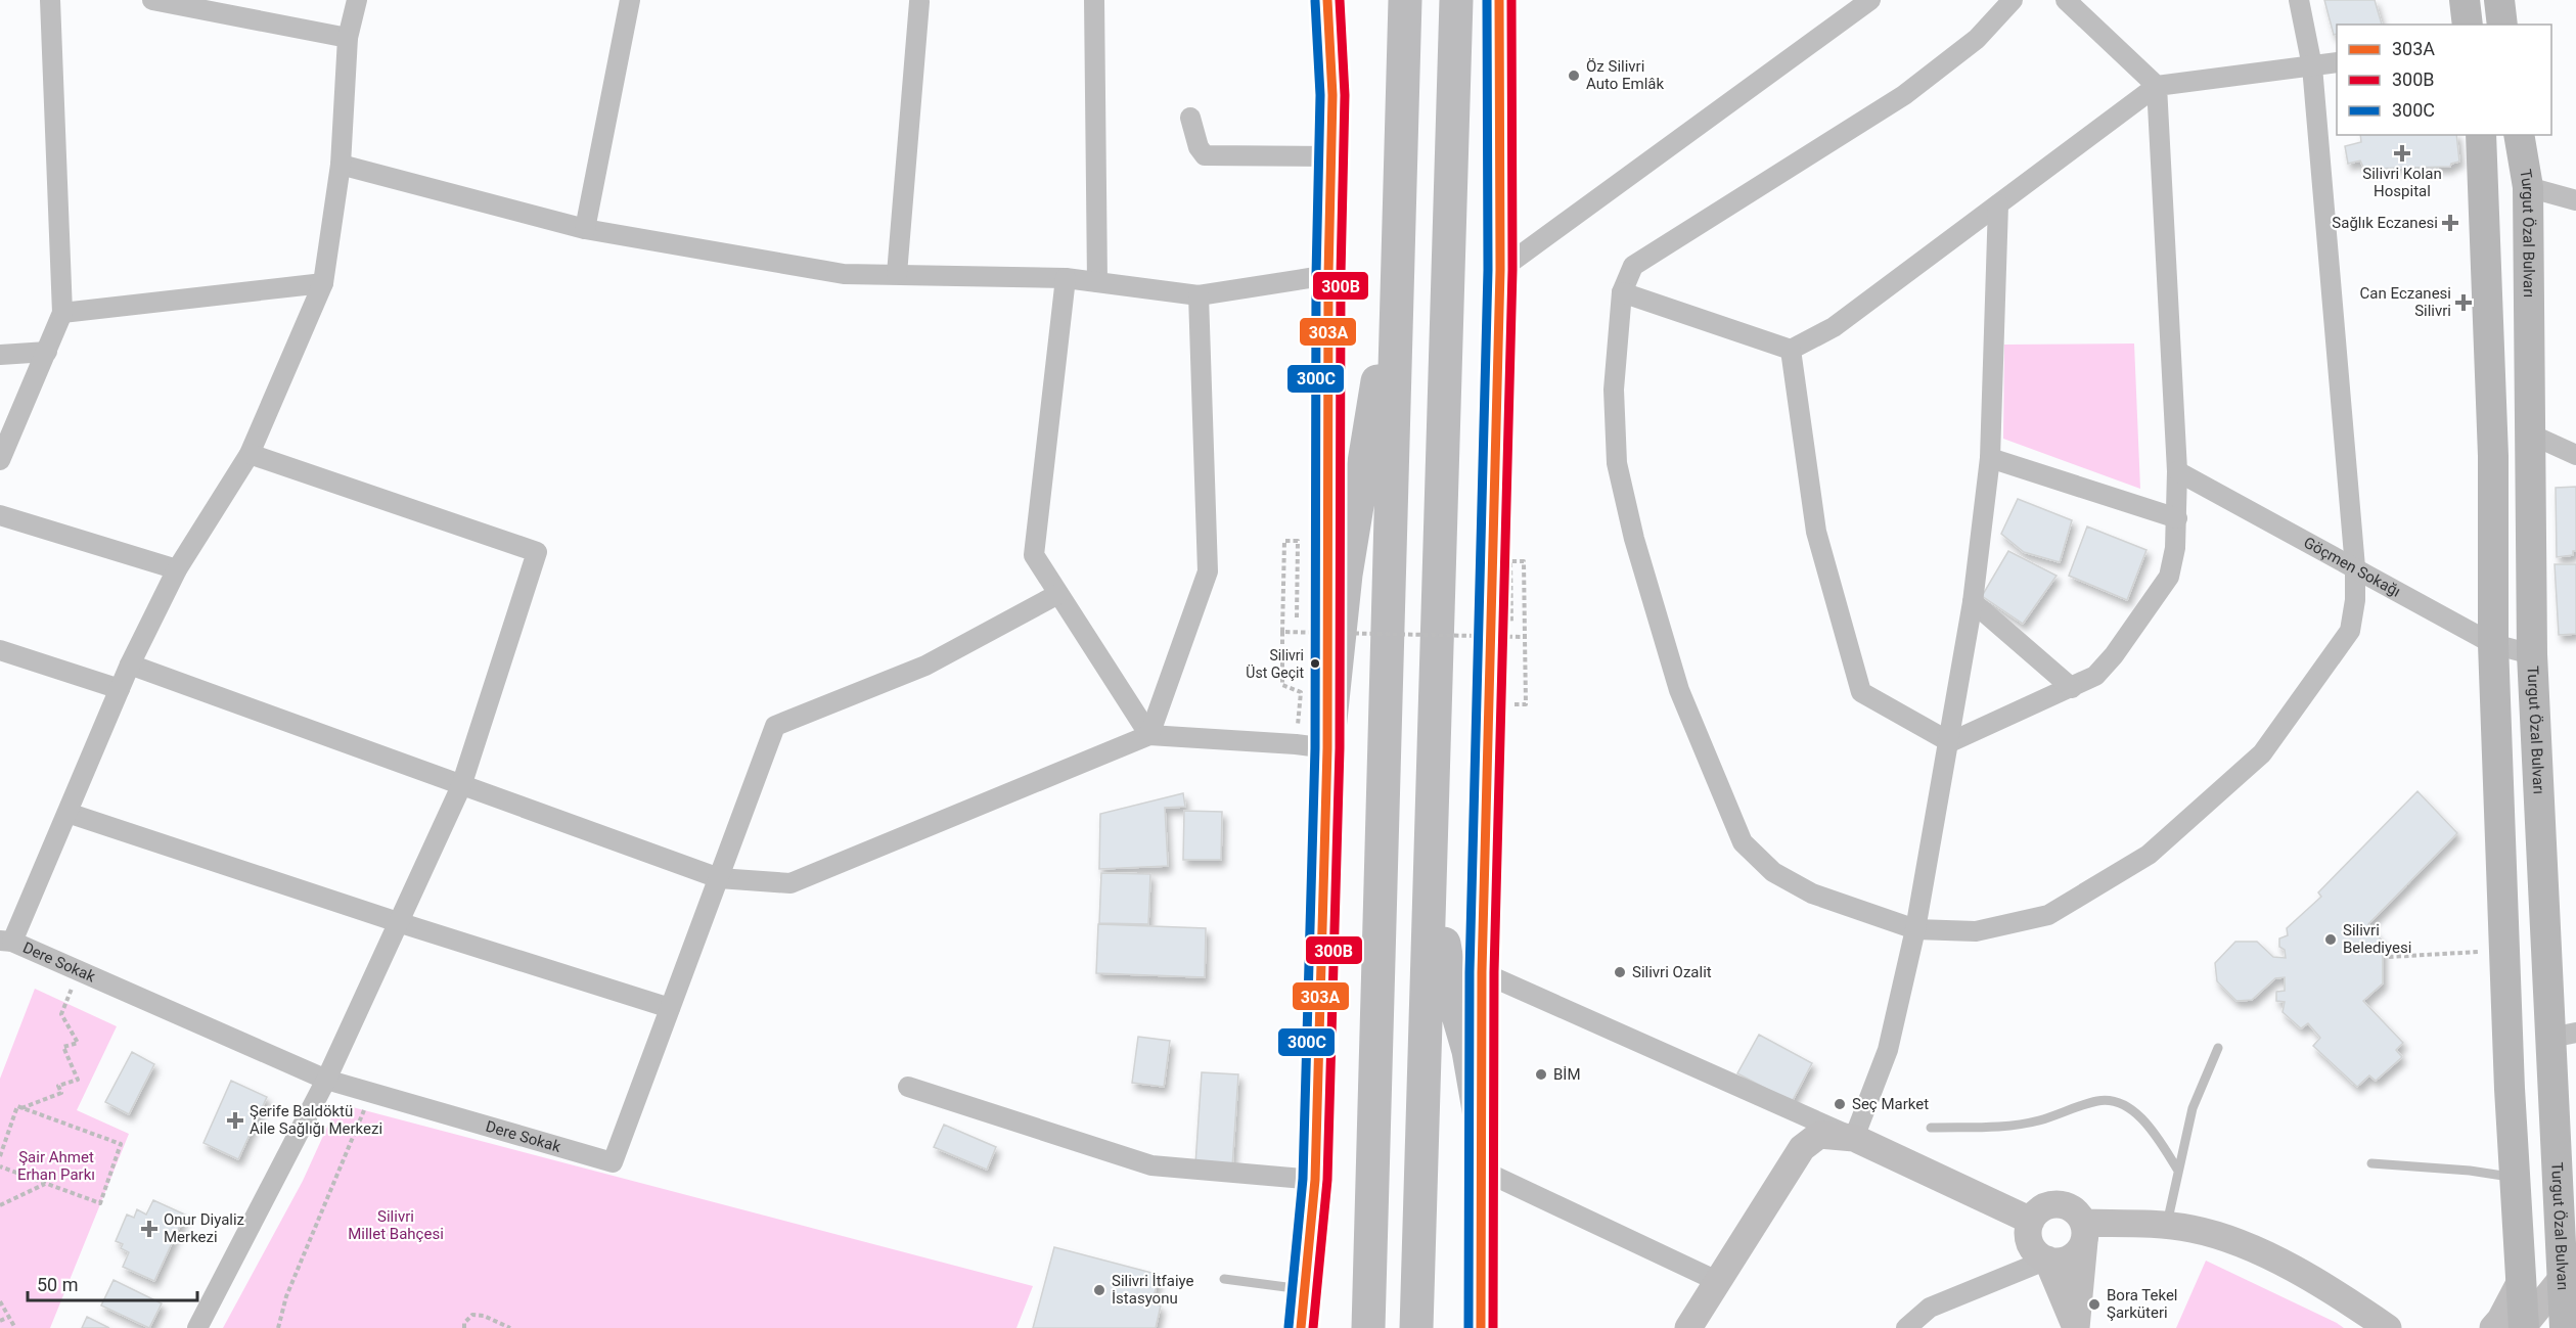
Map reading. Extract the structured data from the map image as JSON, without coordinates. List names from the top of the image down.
{
  "streets": {
    "main road": ["Turgut Özal Bulvarı"],
    "street": ["Göçmen Sokağı", "Dere Sokak"]
  },
  "crossings": [
    ["Turgut Özal Bulvarı", "Göçmen Sokağı"]
  ],
  "parks": ["Şair Ahmet Erhan Parkı", "Silivri Millet Bahçesi"],
  "places": {
    "other": [
      "Öz Silivri Auto Emlâk",
      "Silivri Üst Geçit",
      "Silivri Belediyesi",
      "Silivri Ozalit",
      "BİM",
      "Seç Market",
      "Silivri İtfaiye İstasyonu",
      "Bora Tekel Şarküteri"
    ],
    "health": [
      "Silivri Kolan Hospital",
      "Sağlık Eczanesi",
      "Can Eczanesi Silivri",
      "Şerife Baldöktü Aile Sağlığı Merkezi",
      "Onur Diyaliz Merkezi"
    ]
  },
  "lines": ["transit line 303A", "transit line 300B", "transit line 300C"],
  "legend": ["303A", "300B", "300C"],
  "scale_bar": "50 m"
}
